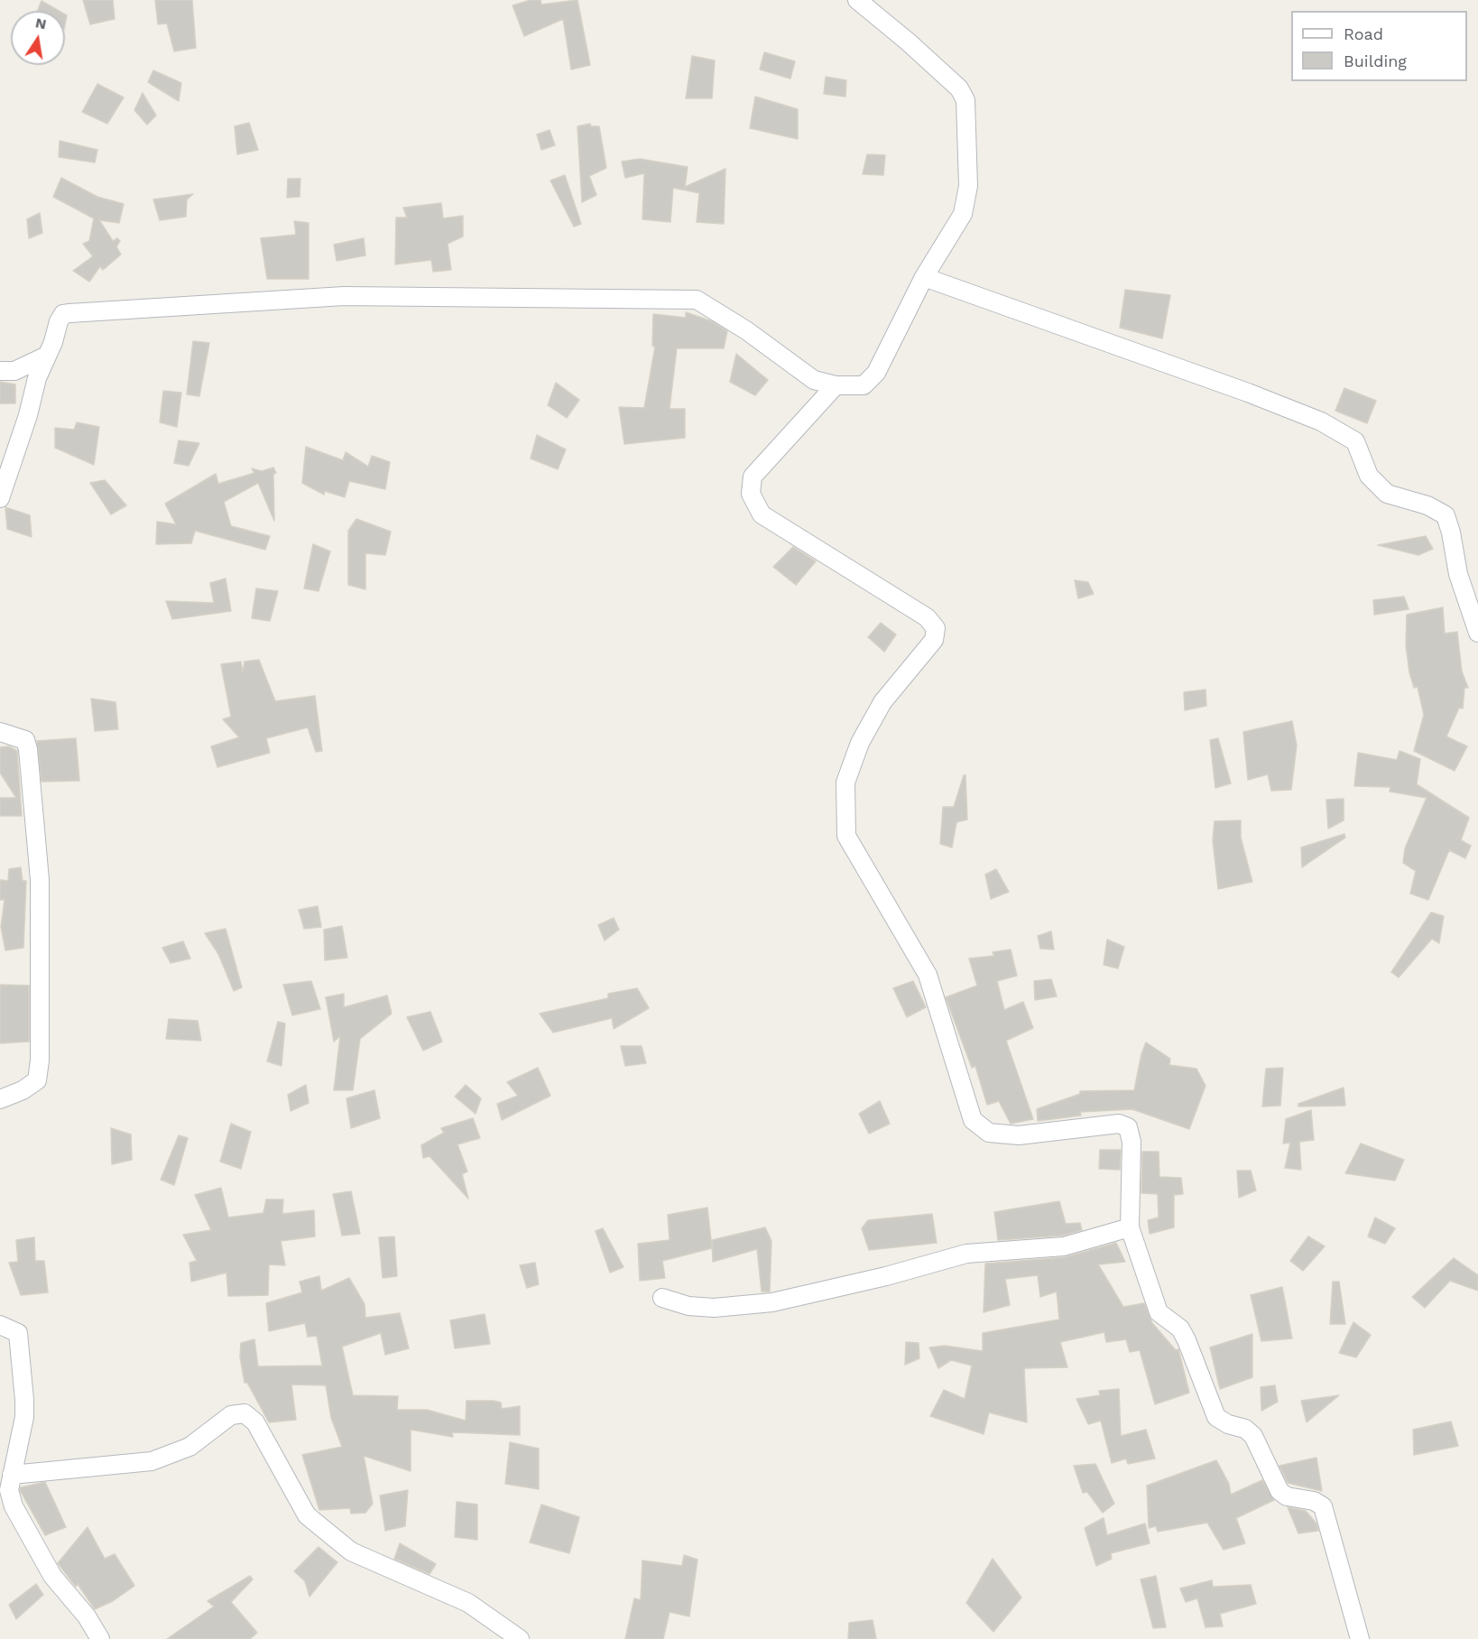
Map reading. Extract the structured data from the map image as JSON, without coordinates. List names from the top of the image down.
{
  "legend": ["Road", "Building"],
  "north": "top"
}
